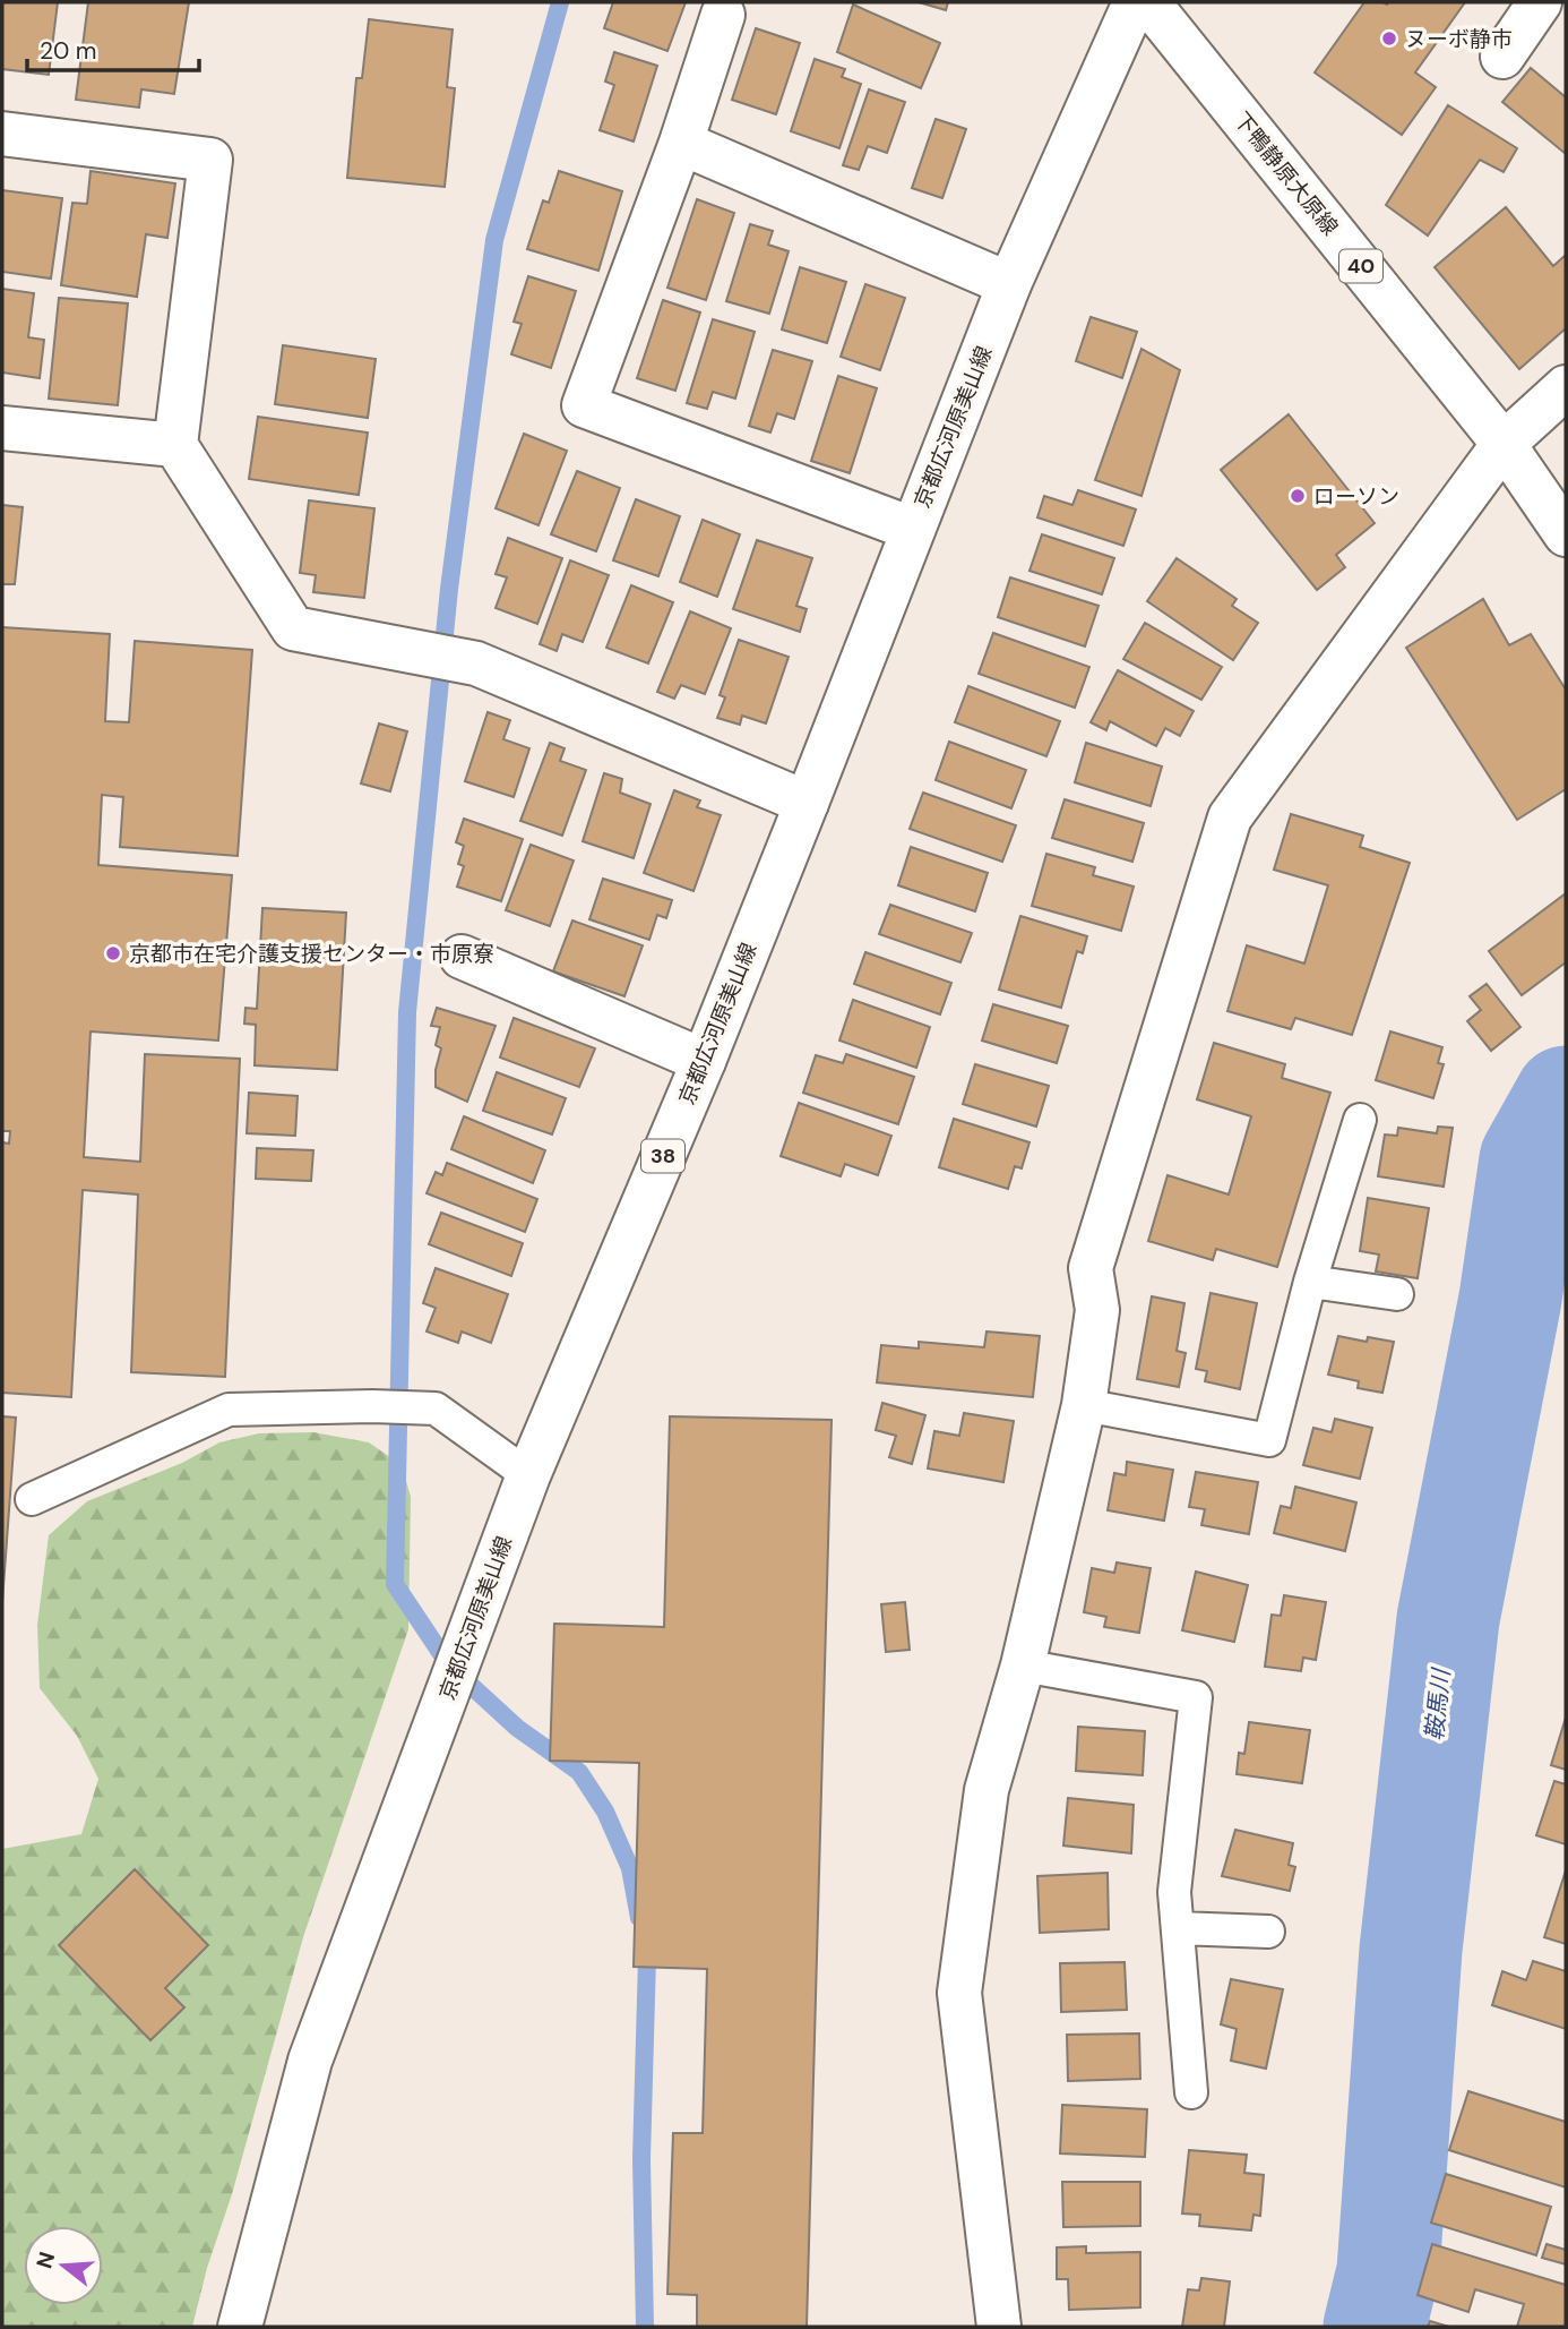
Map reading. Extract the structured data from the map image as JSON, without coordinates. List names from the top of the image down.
{
  "streets": {
    "street": [
      "下鴨静原大原線",
      "40",
      "京都広河原美山線",
      "38"
    ]
  },
  "water": ["鞍馬川"],
  "places": ["ヌーボ静市", "ローソン", "京都市在宅介護支援センター・市原寮"],
  "scale_bar": "20 m",
  "north": "left"
}
